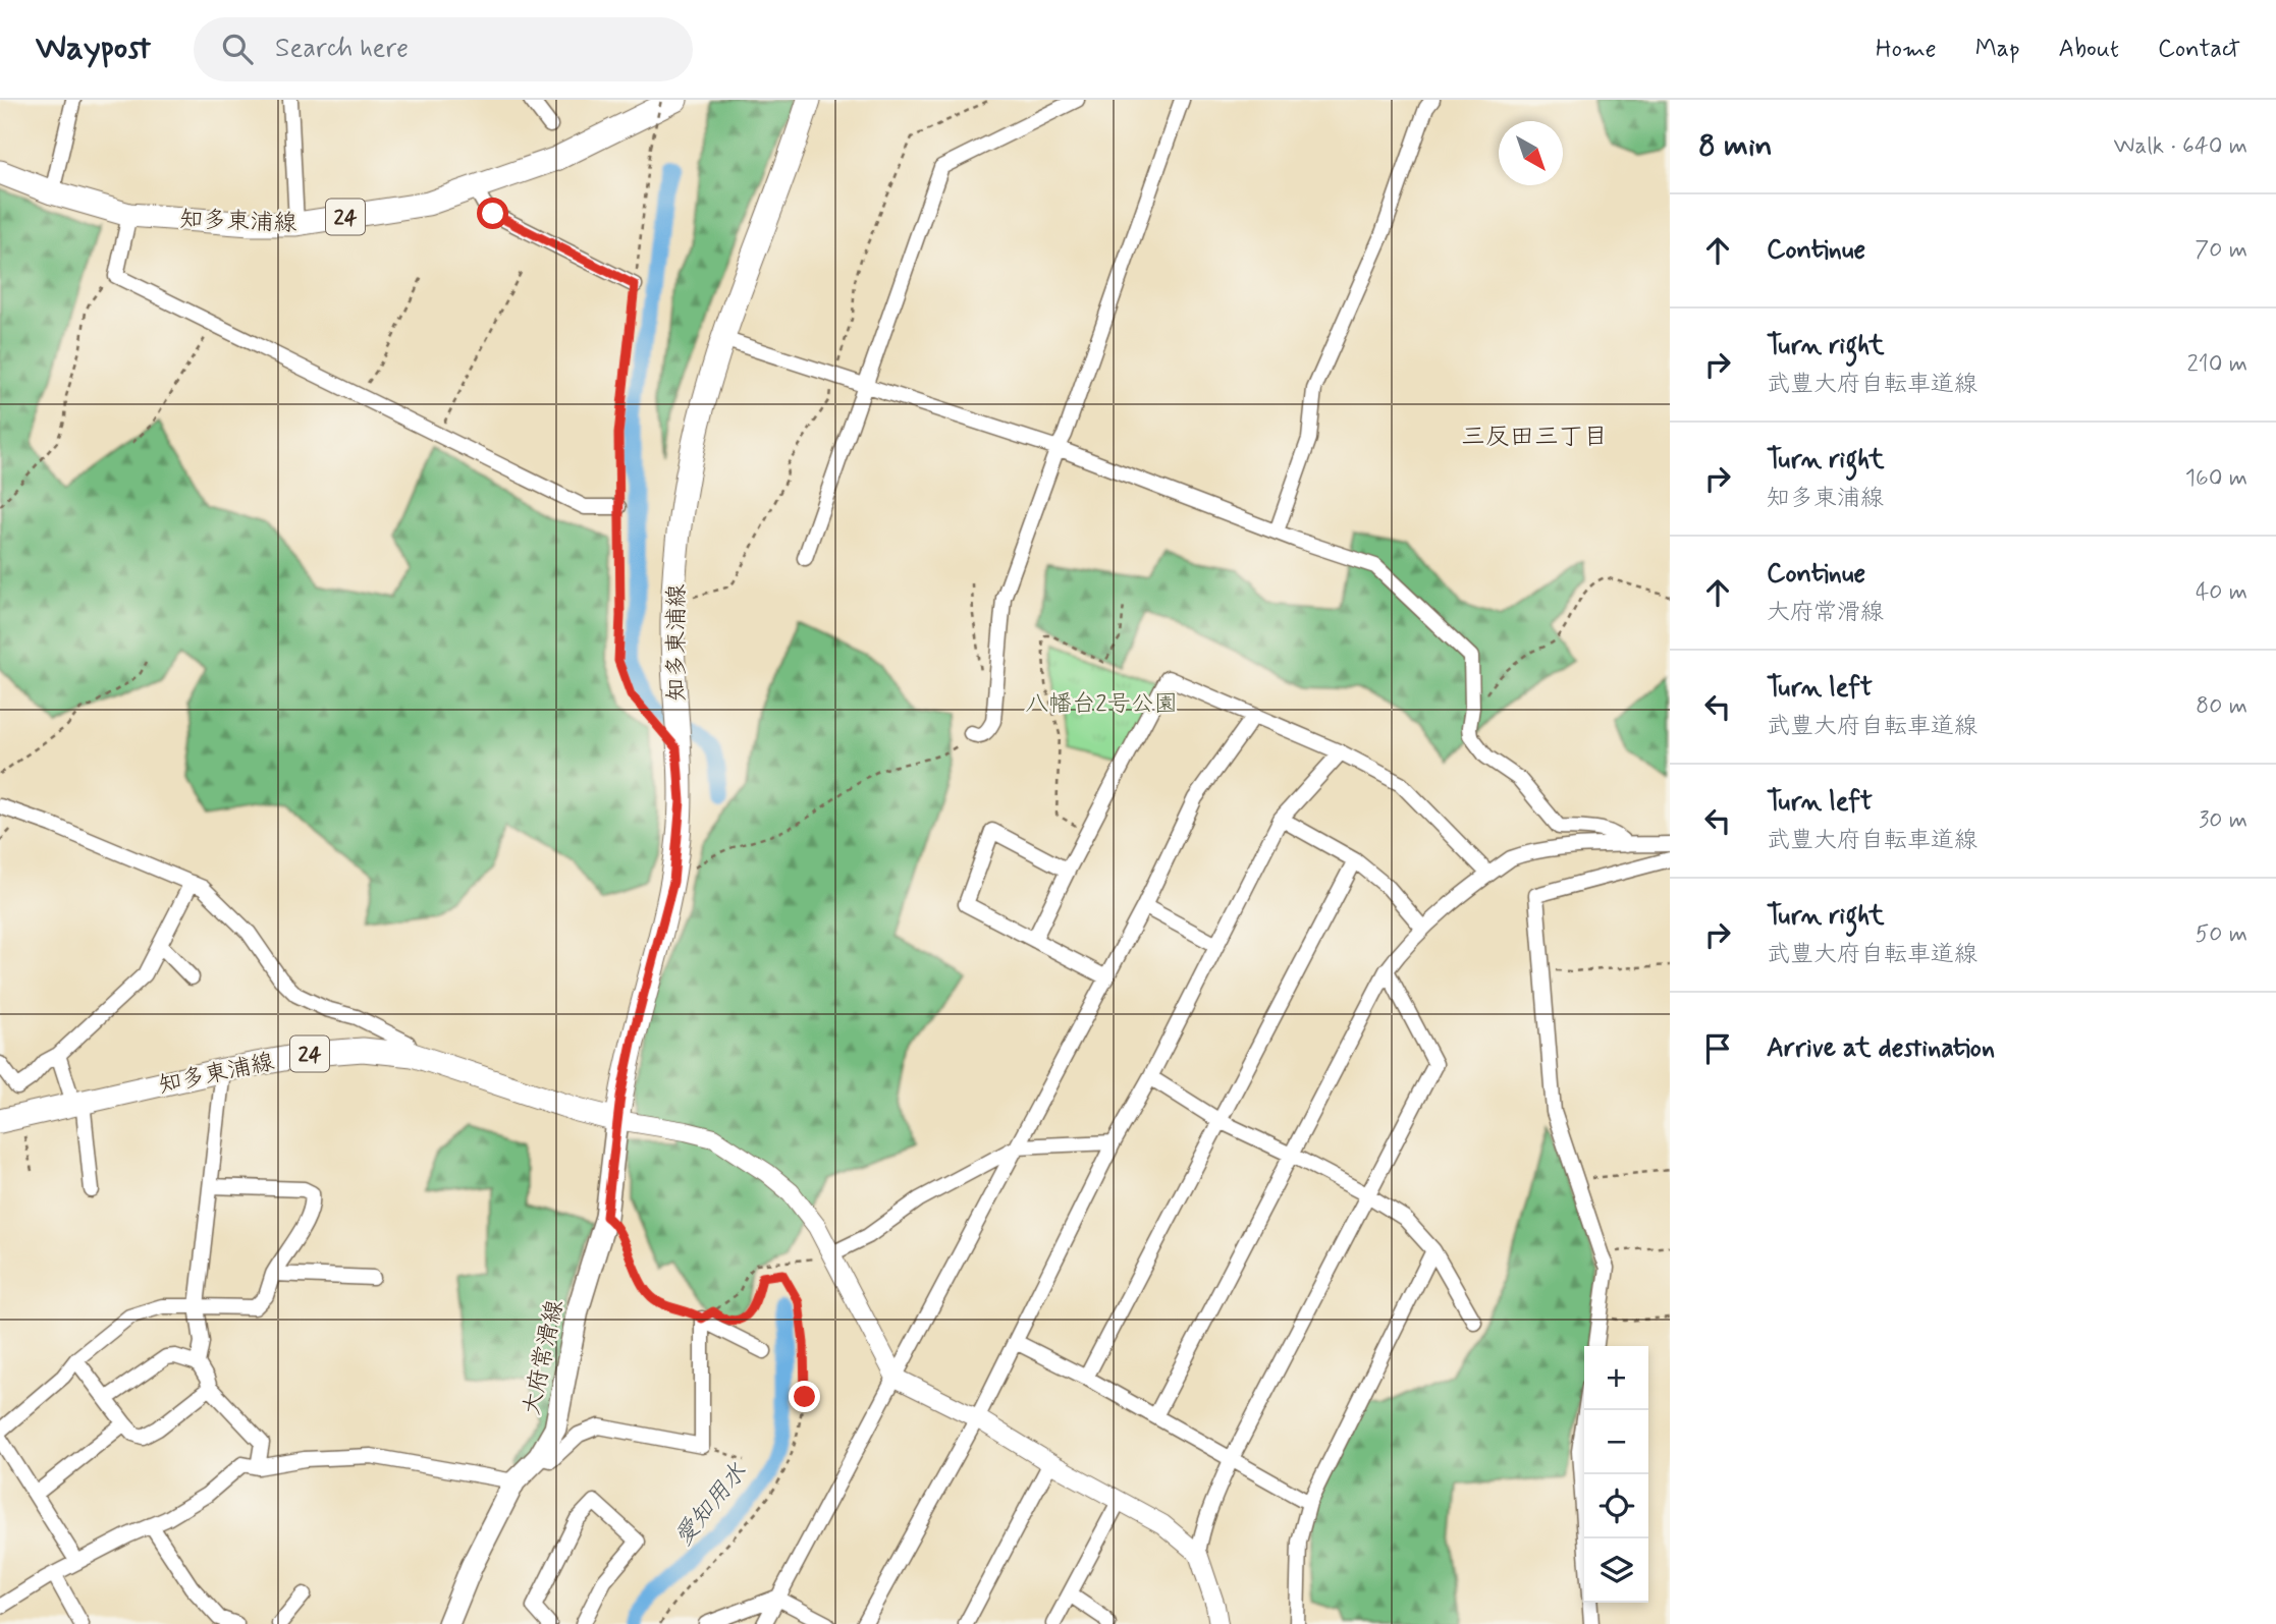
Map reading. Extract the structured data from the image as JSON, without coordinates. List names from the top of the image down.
{
  "streets": {
    "main road": ["24", "知多東浦線", "大府常滑線"]
  },
  "crossings": [
    ["知多東浦線", "大府常滑線"]
  ],
  "districts": ["三反田三丁目"],
  "water": ["愛知用水"],
  "parks": ["八幡台2号公園"],
  "north": "bottom right",
  "page": {
    "header": "Waypost",
    "search": "Search here",
    "nav": [
      "Home",
      "Map",
      "About",
      "Contact"
    ],
    "heading": ["8 min", "Walk · 640 m"],
    "list": [
      ["Continue", "70 m"],
      ["Turn right", "武豊大府自転車道線", "210 m"],
      ["Turn right", "知多東浦線", "160 m"],
      ["Continue", "大府常滑線", "40 m"],
      ["Turn left", "武豊大府自転車道線", "80 m"],
      ["Turn left", "武豊大府自転車道線", "30 m"],
      ["Turn right", "武豊大府自転車道線", "50 m"],
      "Arrive at destination"
    ],
    "map_buttons": ["+", "−"]
  }
}
